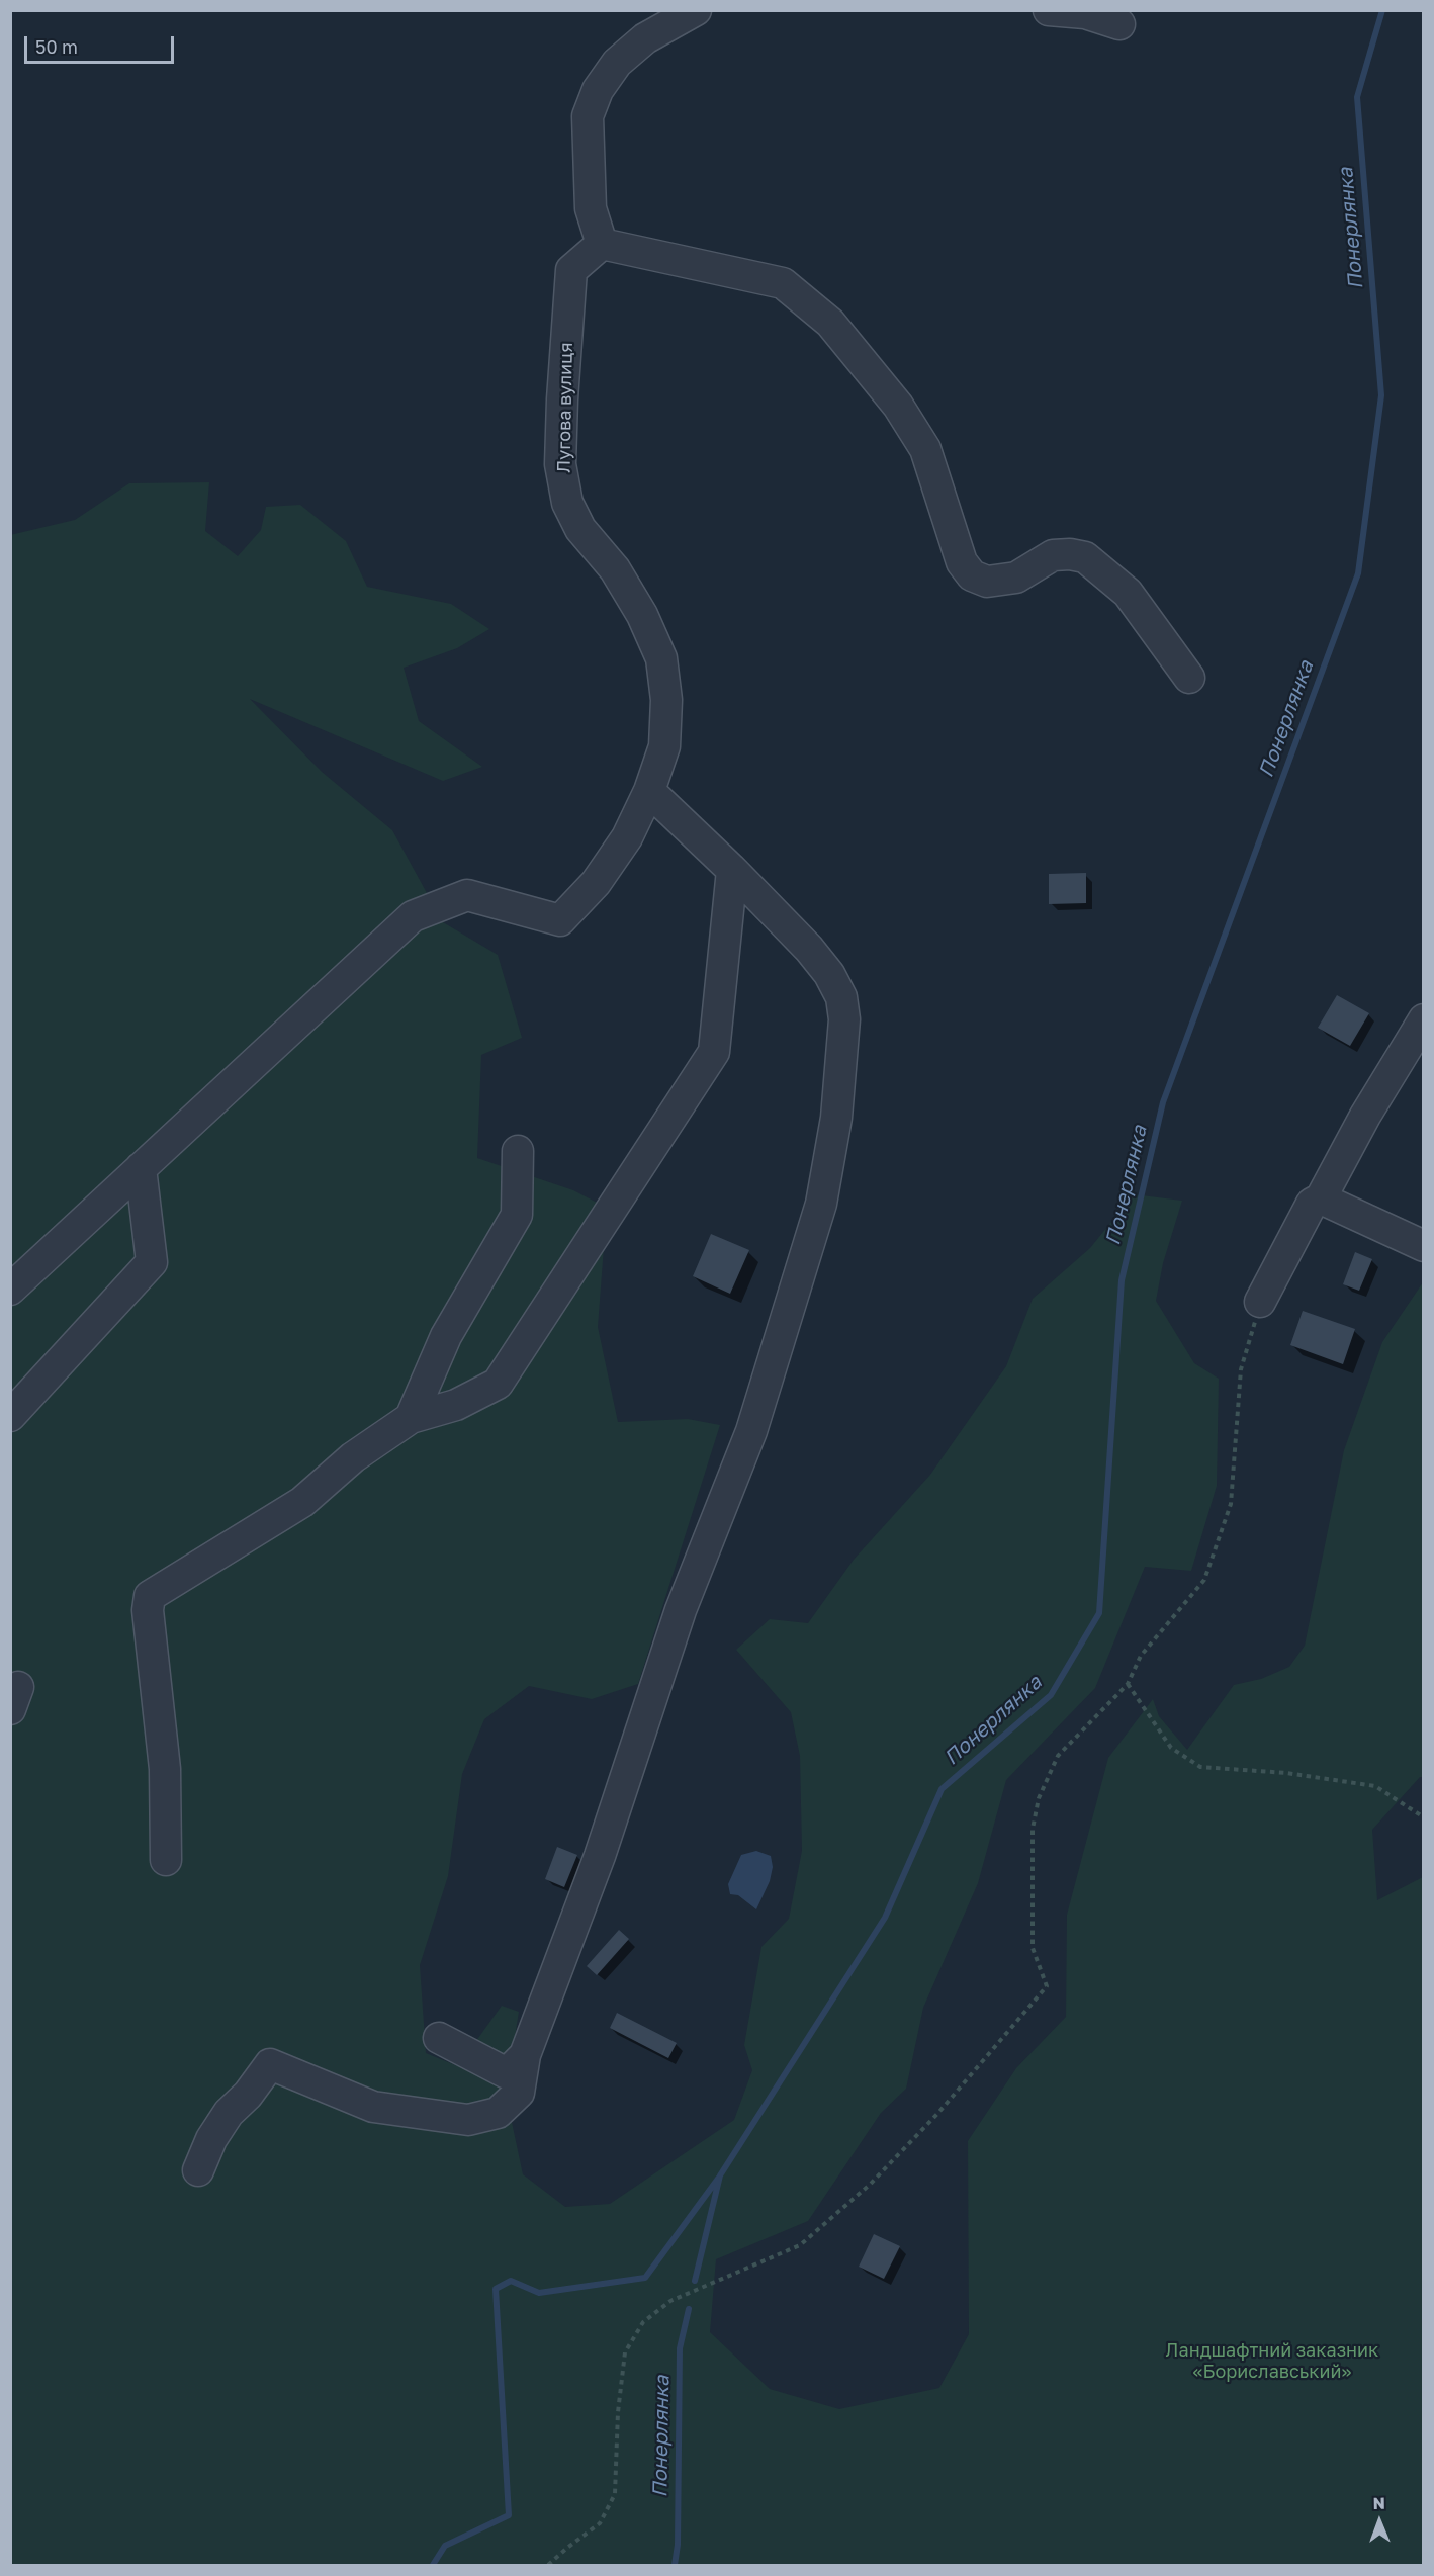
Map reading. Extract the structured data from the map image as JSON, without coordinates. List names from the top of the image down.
{
  "streets": {
    "street": ["Лугова вулиця"]
  },
  "water": ["Понерлянка"],
  "parks": ["Ландшафтний заказник «Бориславський»"],
  "scale_bar": "50 m",
  "north": "top"
}
